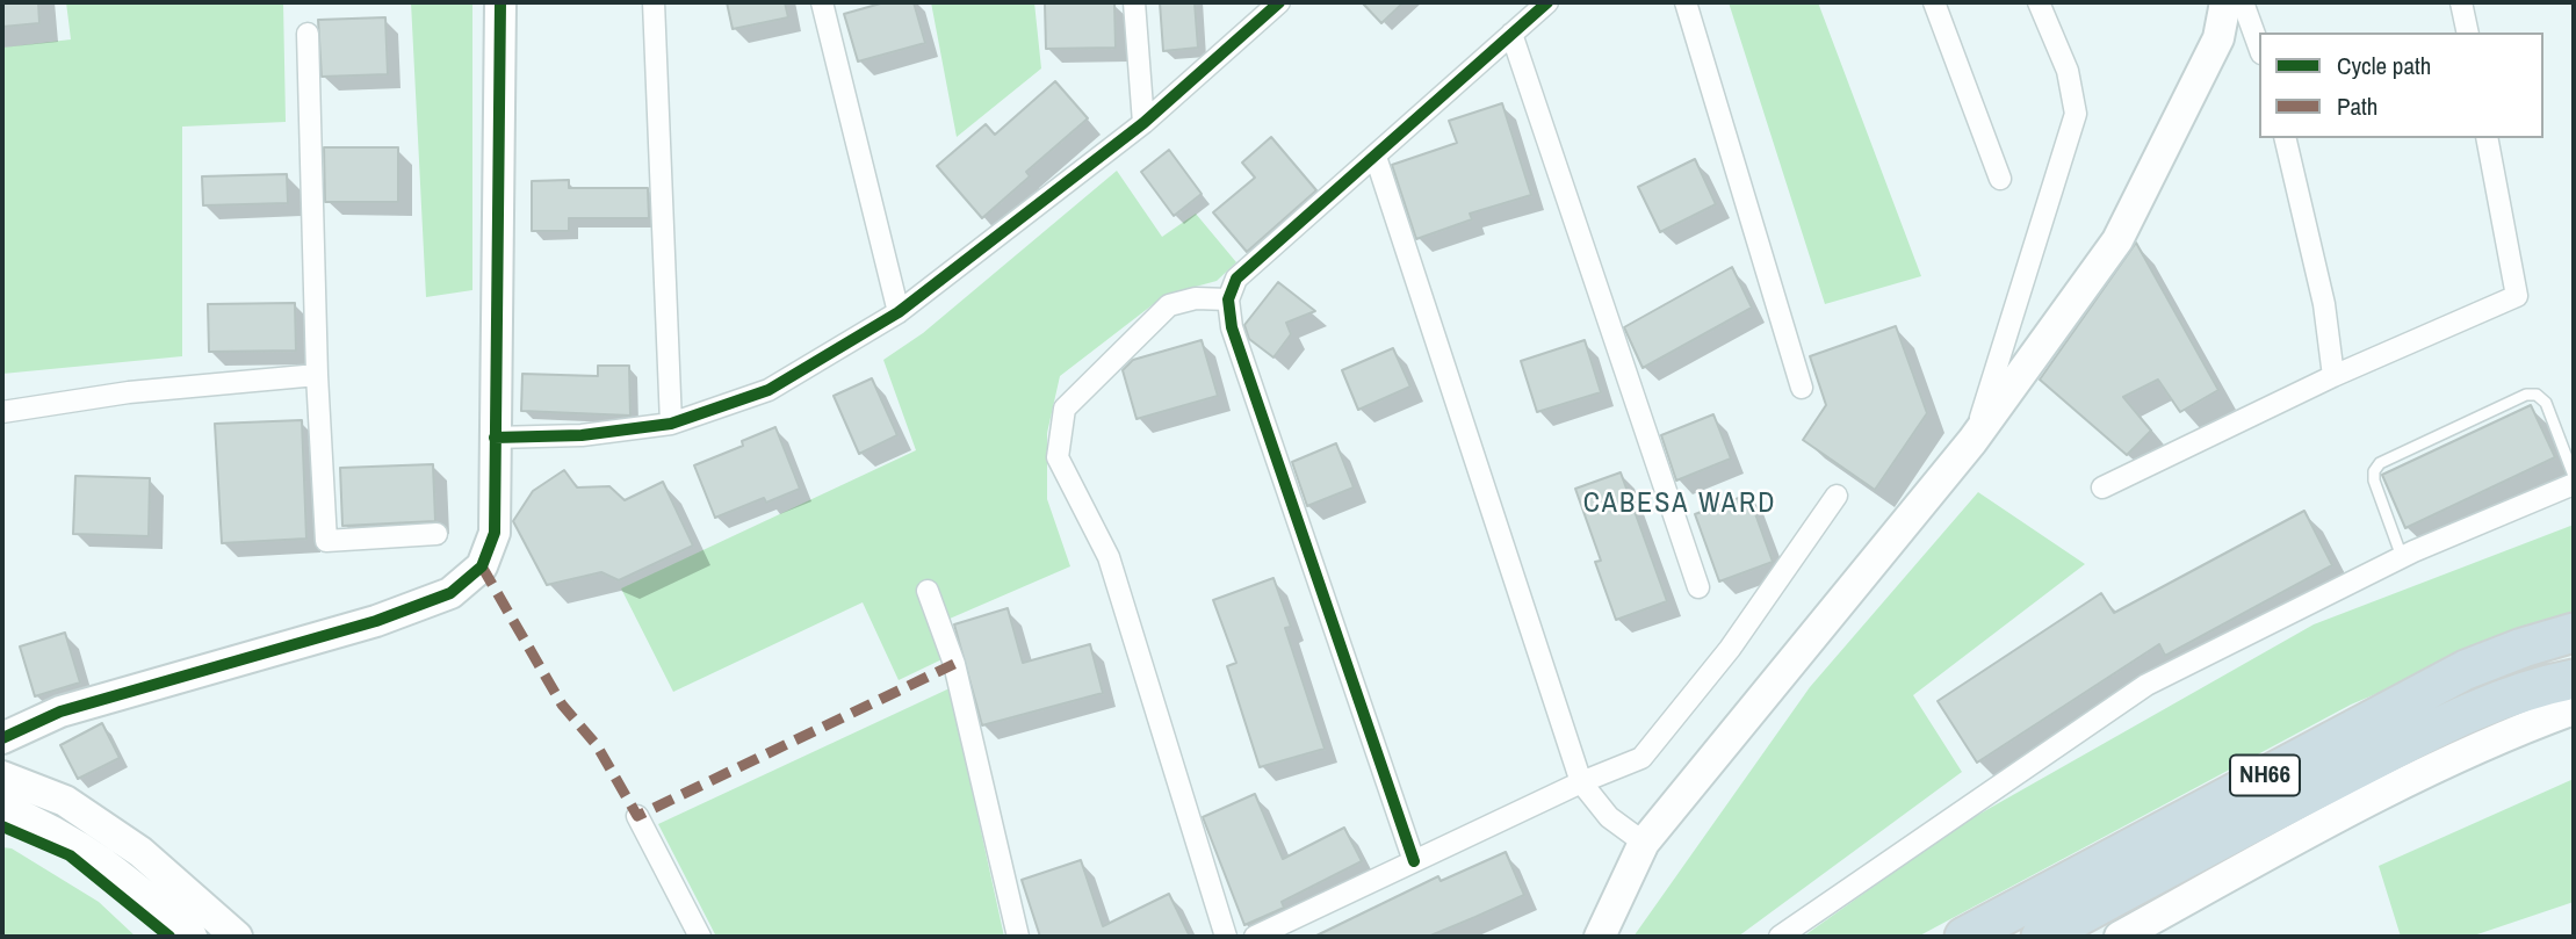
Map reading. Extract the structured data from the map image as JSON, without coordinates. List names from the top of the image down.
{
  "streets": {
    "highway": ["NH66"]
  },
  "districts": ["CABESA WARD"],
  "legend": ["Cycle path", "Path"]
}
